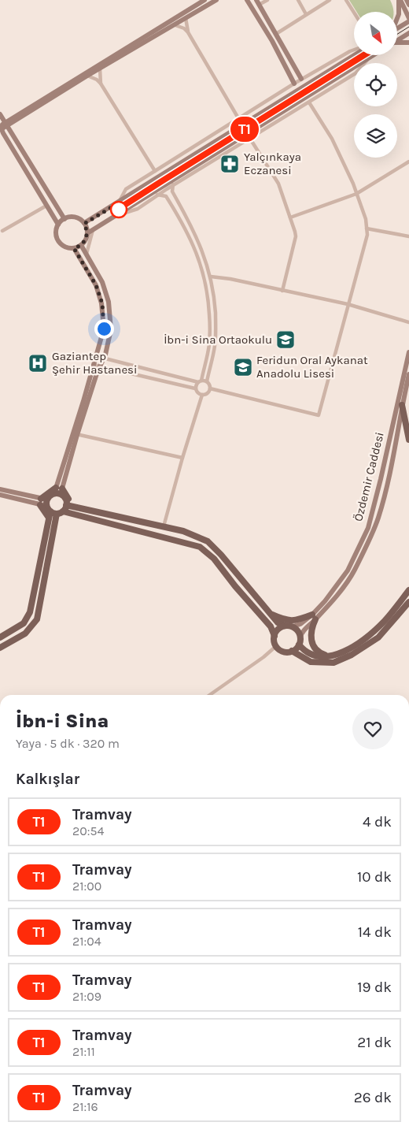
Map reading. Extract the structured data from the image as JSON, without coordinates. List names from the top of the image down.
{
  "streets": {
    "main road": ["Özdemir Caddesi"]
  },
  "places": {
    "pharmacy": ["Yalçınkaya Eczanesi"],
    "school or university": ["İbn-i Sina Ortaokulu", "Feridun Oral Aykanat Anadolu Lisesi"],
    "hospital": ["Gaziantep Şehir Hastanesi"]
  },
  "lines": ["tram line T1"],
  "north": "bottom right",
  "page": {
    "on_map": "T1",
    "heading": [
      ["İbn-i Sina", "Yaya · 5 dk · 320 m"],
      "Kalkışlar"
    ],
    "list": [
      {
        "mark": "T1",
        "name": "Tramvay",
        "note": "20:54",
        "value": "4 dk"
      },
      {
        "mark": "T1",
        "name": "Tramvay",
        "note": "21:00",
        "value": "10 dk"
      },
      {
        "mark": "T1",
        "name": "Tramvay",
        "note": "21:04",
        "value": "14 dk"
      },
      {
        "mark": "T1",
        "name": "Tramvay",
        "note": "21:09",
        "value": "19 dk"
      },
      {
        "mark": "T1",
        "name": "Tramvay",
        "note": "21:11",
        "value": "21 dk"
      },
      {
        "mark": "T1",
        "name": "Tramvay",
        "note": "21:16",
        "value": "26 dk"
      }
    ]
  }
}
